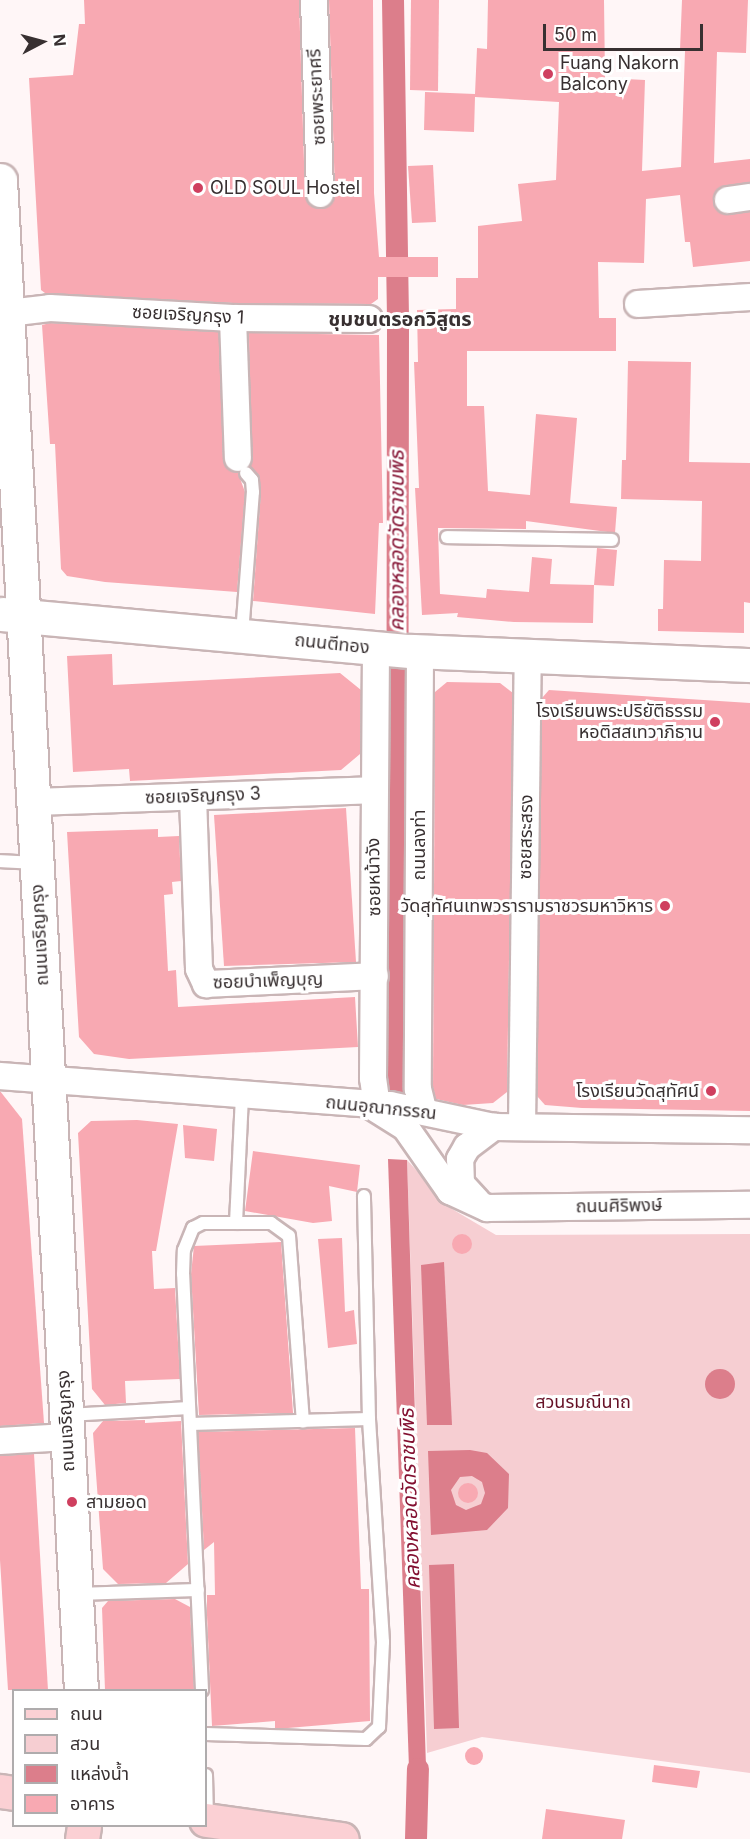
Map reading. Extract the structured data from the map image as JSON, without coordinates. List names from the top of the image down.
{
  "streets": {
    "main road": ["ถนนตีทอง", "ถนนเจริญกรุง"],
    "street": [
      "ซอยพระยาศรี",
      "ซอยเจริญกรุง 1",
      "ซอยเจริญกรุง 3",
      "ซอยสระสรง",
      "ถนนลงท่า",
      "ซอยหน้าวัง",
      "ซอยบำเพ็ญบุญ",
      "ถนนอุณากรรณ",
      "ถนนศิริพงษ์"
    ]
  },
  "crossings": [
    ["ซอยเจริญกรุง 1", "ถนนเจริญกรุง"],
    ["ถนนตีทอง", "ซอยสระสรง"],
    ["ถนนตีทอง", "ถนนลงท่า"],
    ["ถนนตีทอง", "ซอยหน้าวัง"],
    ["ถนนตีทอง", "ถนนเจริญกรุง"],
    ["ซอยเจริญกรุง 3", "ซอยหน้าวัง"],
    ["ซอยเจริญกรุง 3", "ถนนเจริญกรุง"],
    ["ซอยเจริญกรุง 3", "ซอยบำเพ็ญบุญ"],
    ["ซอยสระสรง", "ถนนอุณากรรณ"],
    ["ถนนลงท่า", "ซอยหน้าวัง"],
    ["ถนนลงท่า", "ถนนอุณากรรณ"],
    ["ซอยหน้าวัง", "ซอยบำเพ็ญบุญ"],
    ["ซอยหน้าวัง", "ถนนอุณากรรณ"],
    ["ซอยหน้าวัง", "ถนนศิริพงษ์"],
    ["ถนนเจริญกรุง", "ถนนอุณากรรณ"],
    ["ถนนอุณากรรณ", "ถนนศิริพงษ์"]
  ],
  "districts": ["ชุมชนตรอกวิสูตร"],
  "water": ["คลองหลอดวัดราชบพิธ"],
  "parks": ["สวนรมณีนาถ"],
  "places": [
    "Fuang Nakorn Balcony",
    "OLD SOUL Hostel",
    "โรงเรียนพระปริยัติธรรม หอติสสเทวาภิธาน",
    "วัดสุทัศนเทพวรารามราชวรมหาวิหาร",
    "โรงเรียนวัดสุทัศน์",
    "สามยอด"
  ],
  "legend": [
    "ถนน",
    "สวน",
    "แหล่งน้ำ",
    "อาคาร"
  ],
  "scale_bar": "50 m",
  "north": "right"
}
